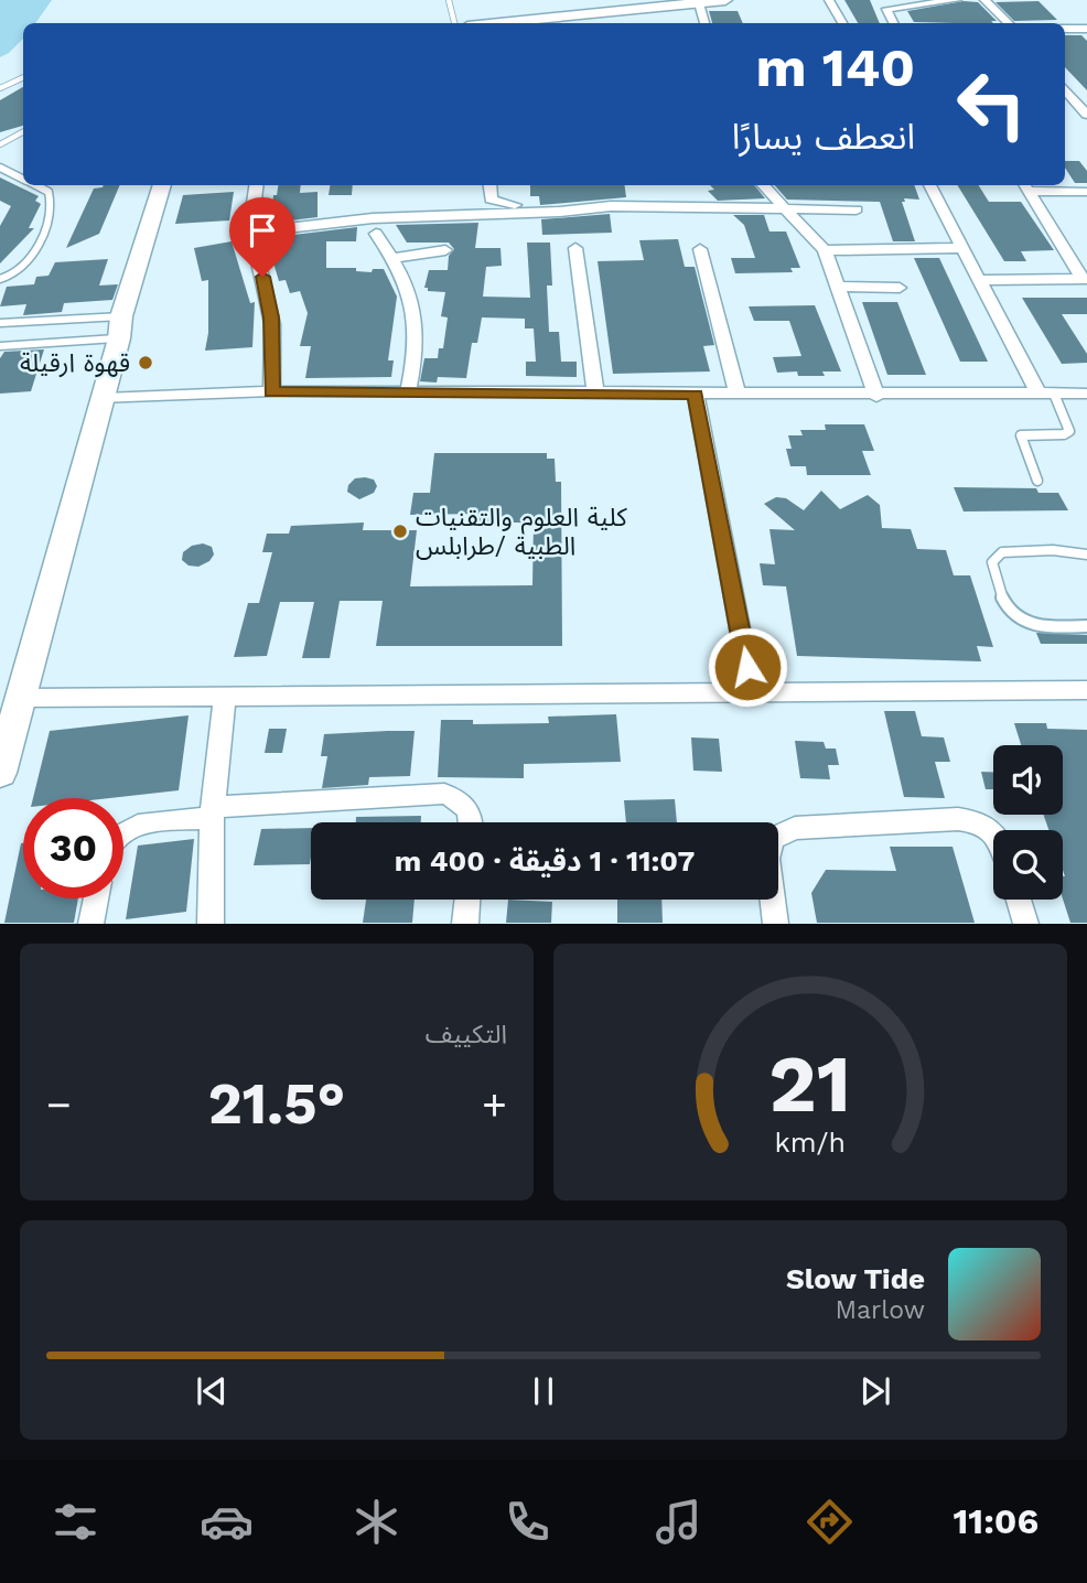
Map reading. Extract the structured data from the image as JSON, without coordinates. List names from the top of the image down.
{
  "places": ["قهوة ارقيلة", "كلية العلوم والتقنيات الطبية /طرابلس"],
  "page": {
    "turn": ["140 m", "انعطف يسارًا"],
    "limit": "30",
    "trip": "11:07 · 1 دقيقة · 400 m",
    "tile": "التكييف",
    "heat": ["−", "21.5°", "+"],
    "song": ["Slow Tide", "Marlow"],
    "tabs": "11:06",
    "gauge": ["21", "km/h"]
  }
}
